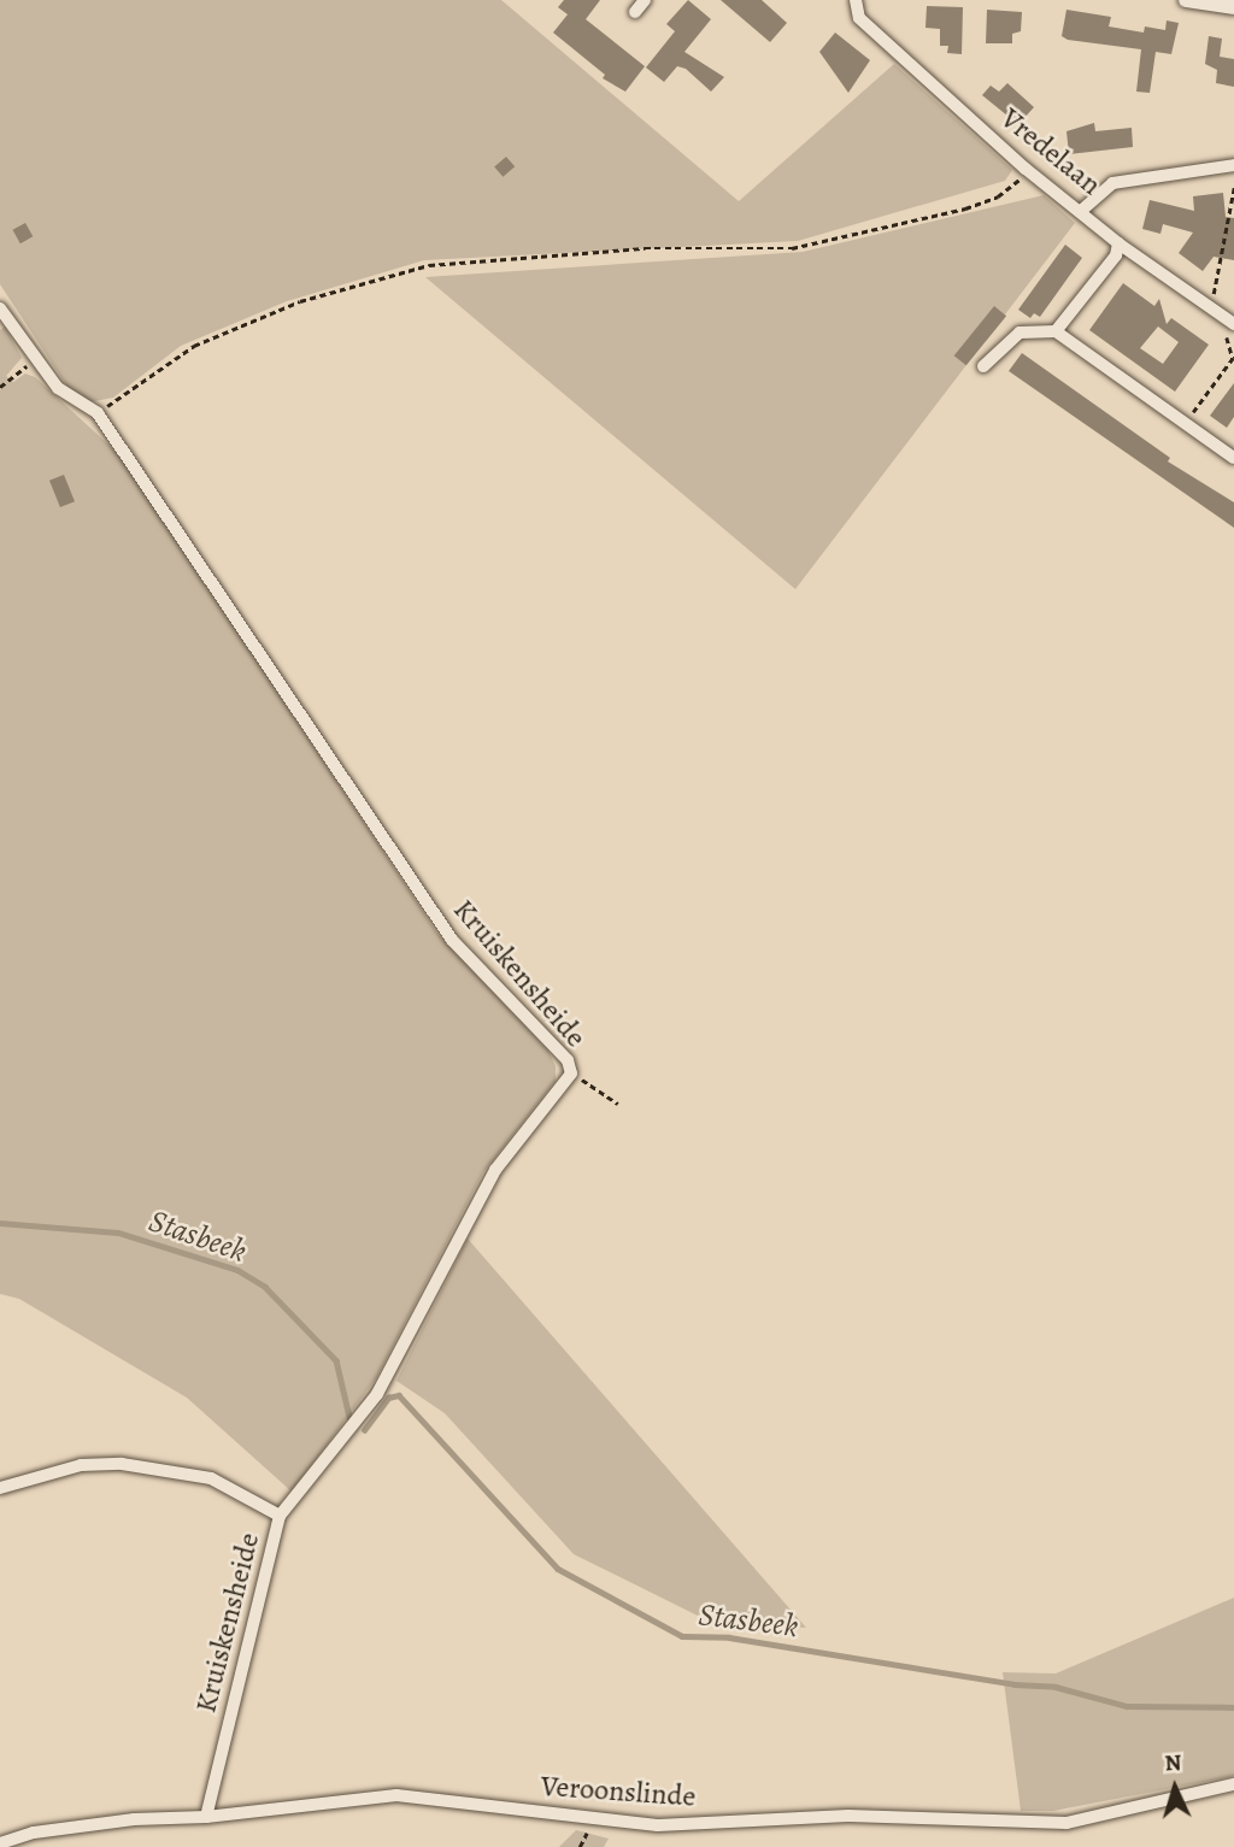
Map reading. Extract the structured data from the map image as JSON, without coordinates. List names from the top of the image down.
{
  "streets": {
    "street": ["Vredelaan", "Kruiskensheide", "Veroonslinde"]
  },
  "crossings": [
    ["Kruiskensheide", "Veroonslinde"]
  ],
  "water": ["Stasbeek"],
  "north": "top"
}
